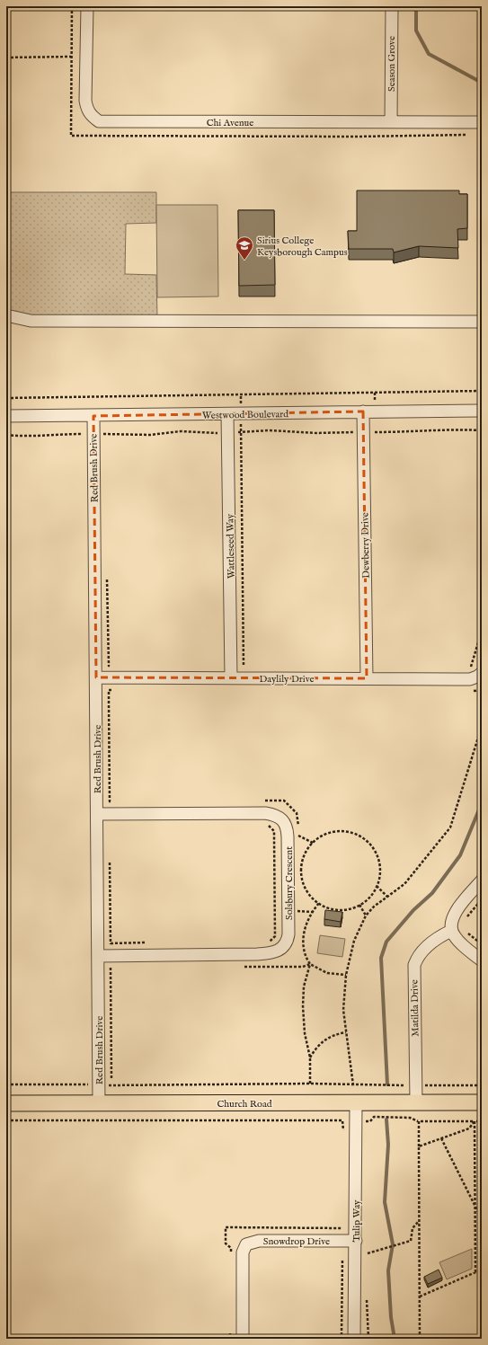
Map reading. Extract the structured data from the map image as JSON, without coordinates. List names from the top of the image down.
{
  "streets": {
    "main road": ["Church Road"],
    "street": [
      "Season Grove",
      "Chi Avenue",
      "Westwood Boulevard",
      "Red Brush Drive",
      "Dewberry Drive",
      "Wattleseed Way",
      "Daylily Drive",
      "Solsbury Crescent",
      "Matilda Drive",
      "Tulip Way",
      "Snowdrop Drive"
    ]
  },
  "crossings": [
    ["Season Grove", "Chi Avenue"],
    ["Westwood Boulevard", "Red Brush Drive"],
    ["Westwood Boulevard", "Dewberry Drive"],
    ["Westwood Boulevard", "Wattleseed Way"],
    ["Red Brush Drive", "Daylily Drive"],
    ["Red Brush Drive", "Solsbury Crescent"],
    ["Red Brush Drive", "Church Road"],
    ["Dewberry Drive", "Daylily Drive"],
    ["Wattleseed Way", "Daylily Drive"],
    ["Matilda Drive", "Church Road"],
    ["Church Road", "Tulip Way"],
    ["Tulip Way", "Snowdrop Drive"]
  ],
  "places": {
    "school or university": ["Sirius College Keysborough Campus"]
  }
}
